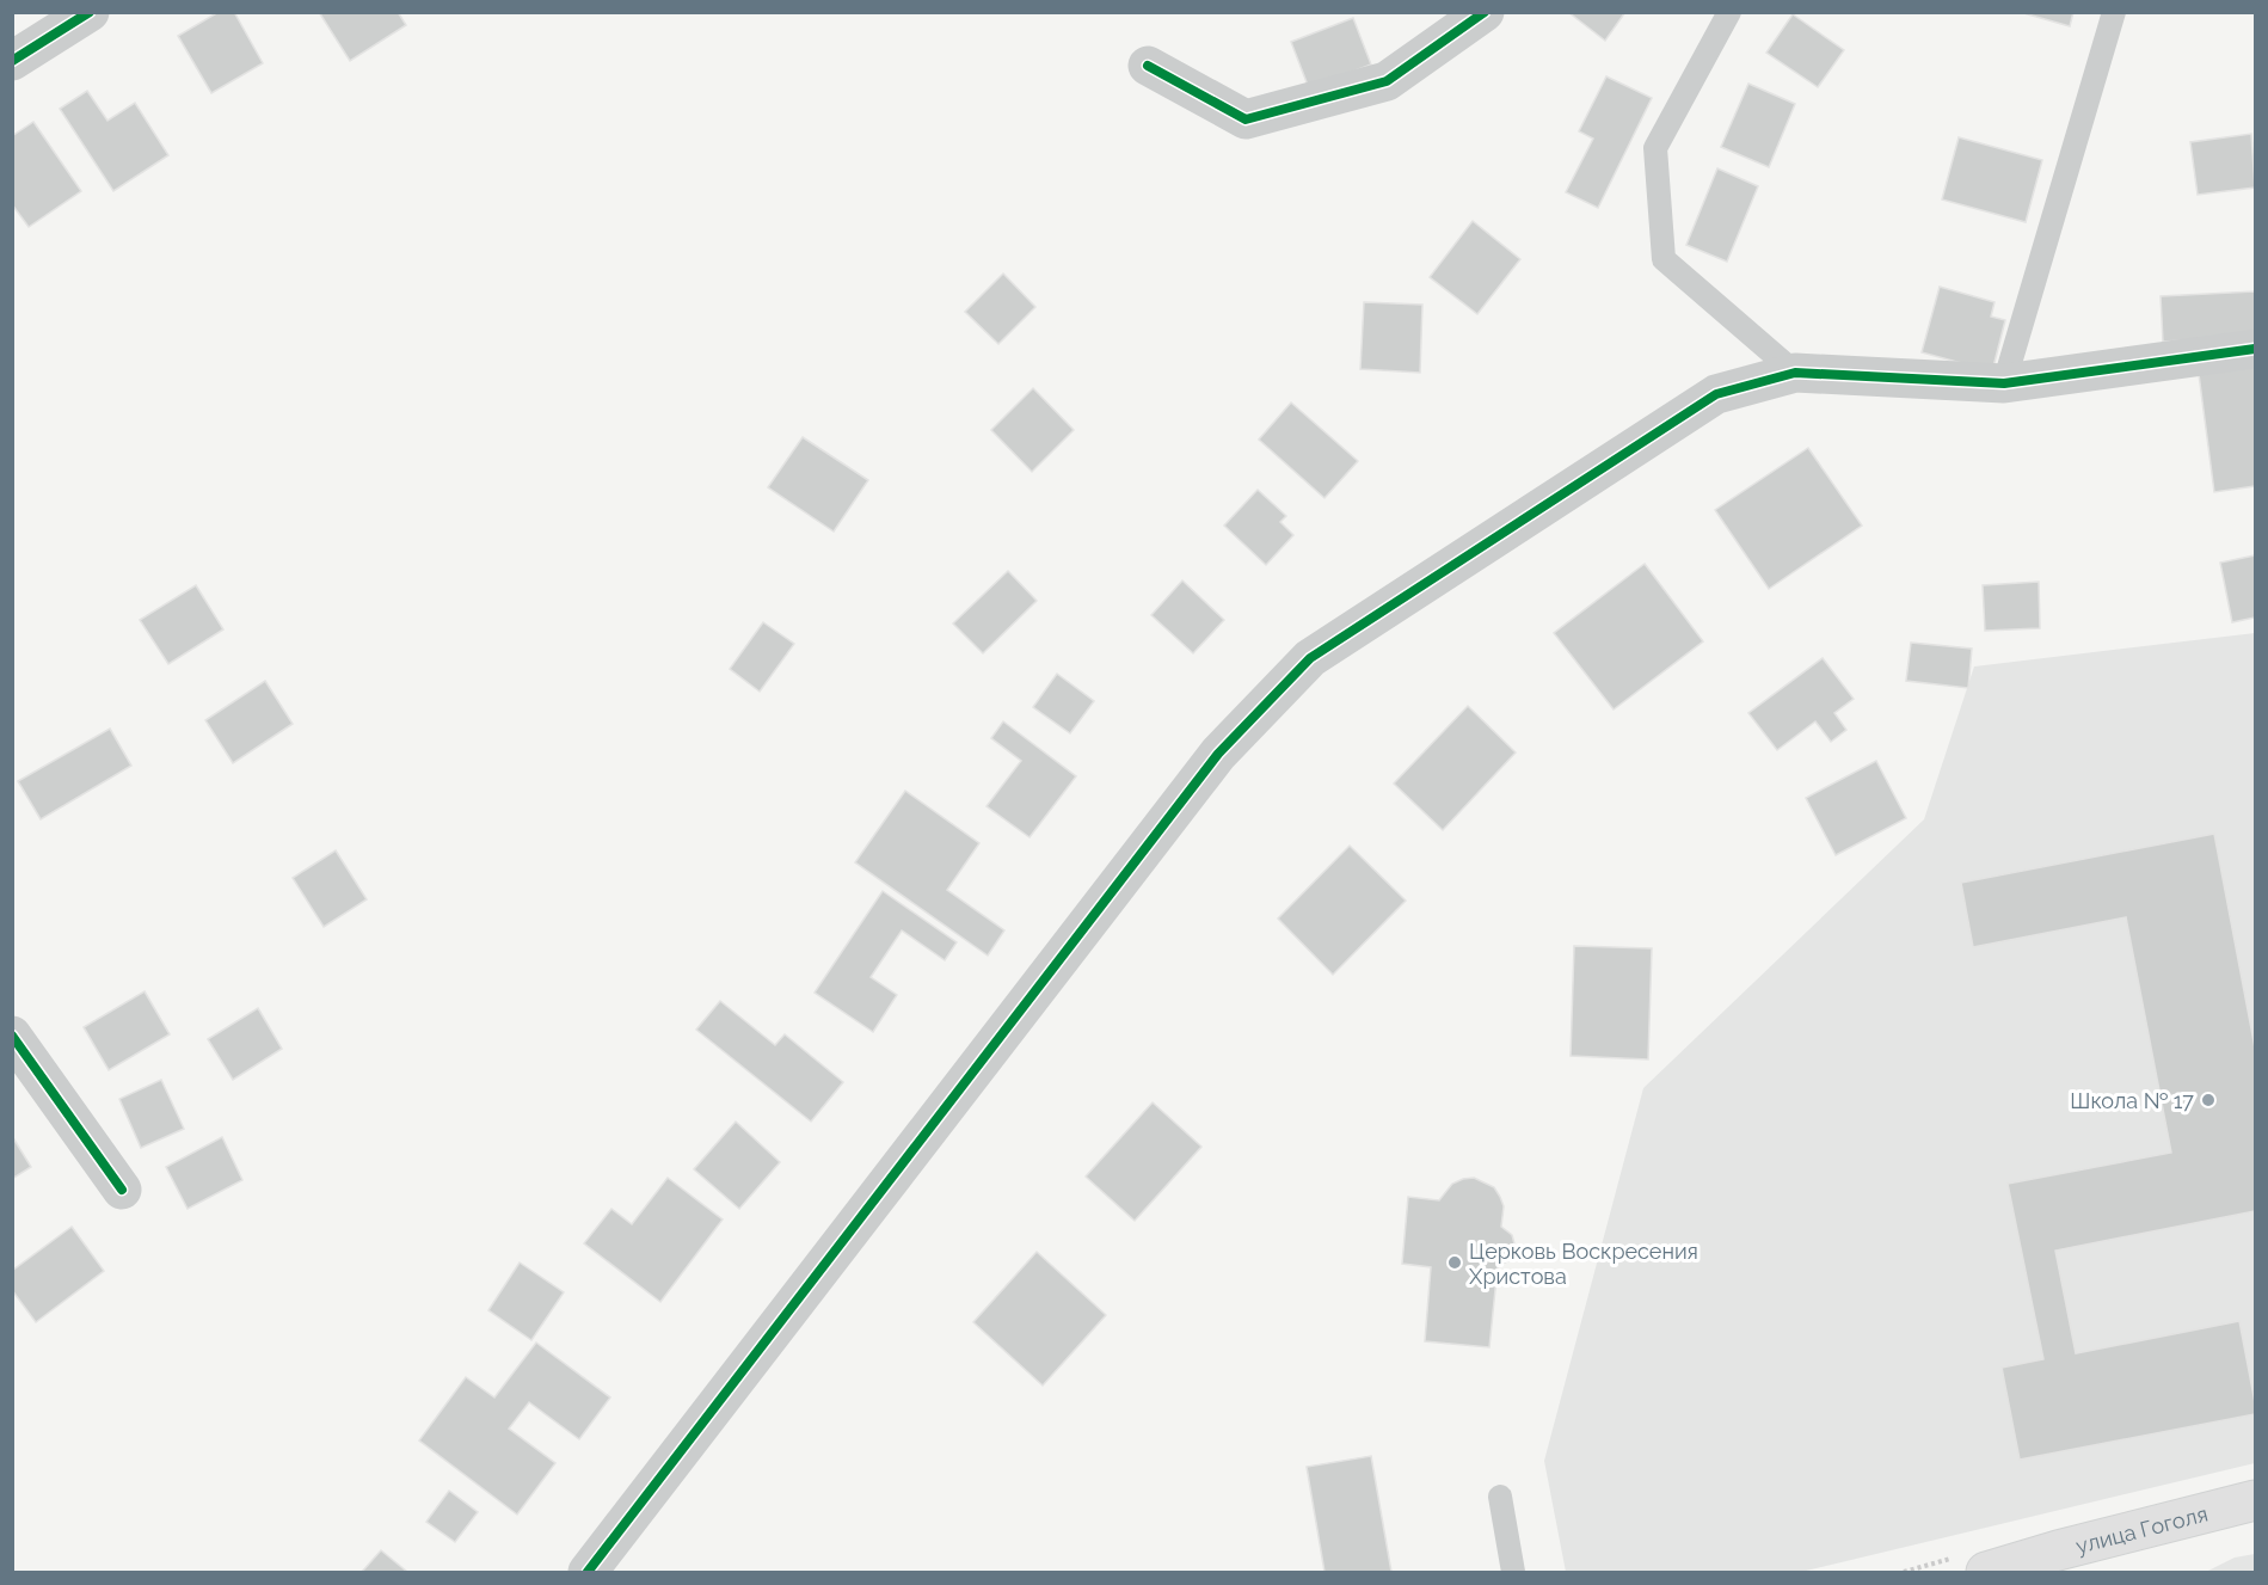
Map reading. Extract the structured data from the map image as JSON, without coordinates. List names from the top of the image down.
{
  "streets": {
    "main road": ["улица Гоголя"]
  },
  "places": ["Школа № 17", "Церковь Воскресения Христова"]
}
